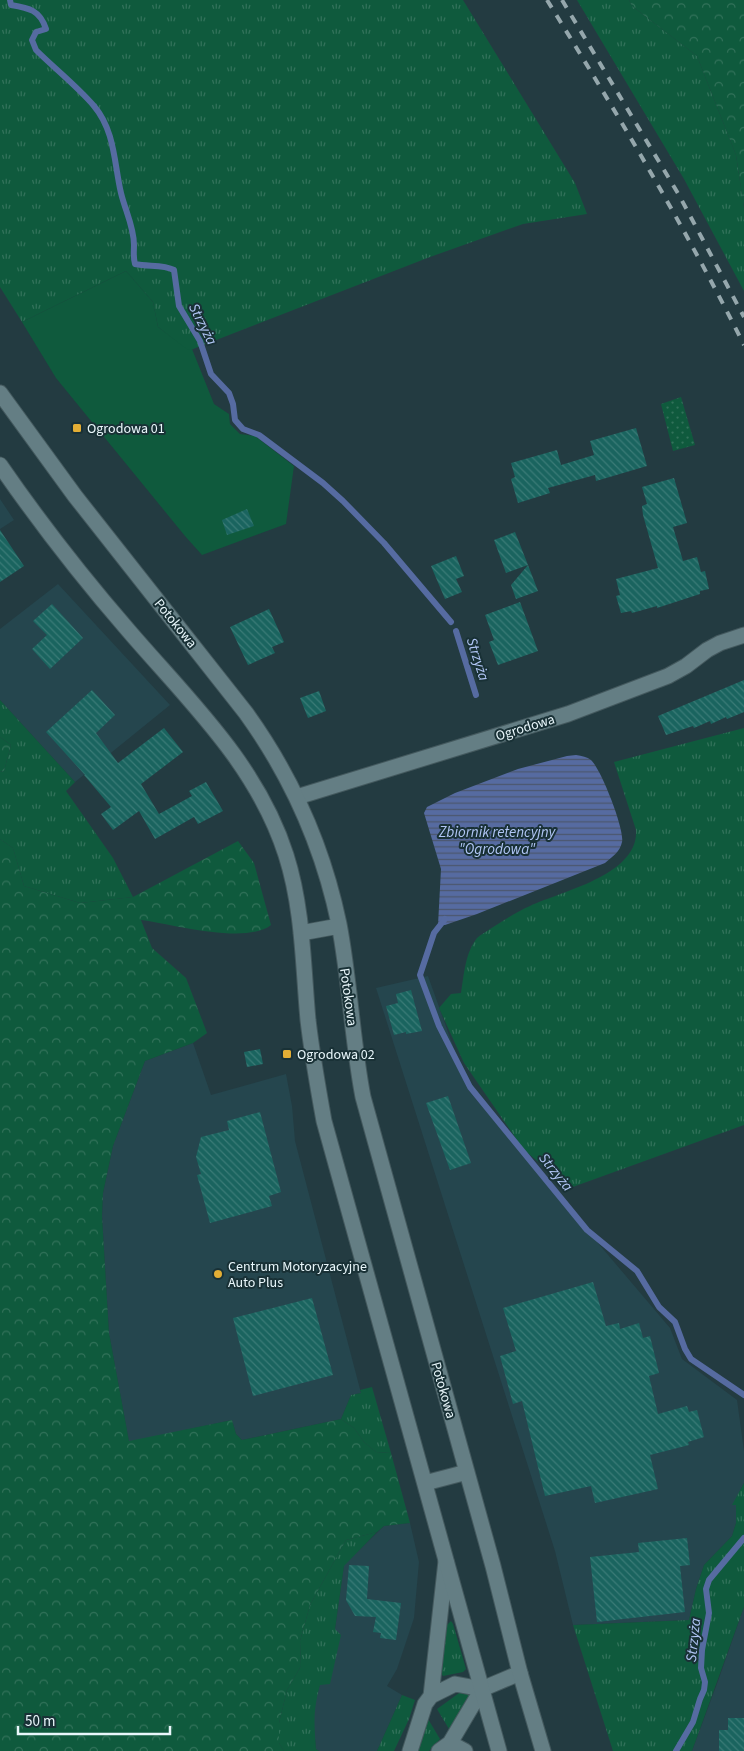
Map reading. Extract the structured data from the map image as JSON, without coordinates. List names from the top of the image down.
{
  "streets": {
    "main road": ["Potokowa", "Ogrodowa"]
  },
  "crossings": [
    ["Potokowa", "Ogrodowa"]
  ],
  "water": ["Strzyża", "Zbiornik retencyjny \"Ogrodowa\""],
  "places": {
    "transit": ["Ogrodowa 01", "Ogrodowa 02"],
    "other": ["Centrum Motoryzacyjne Auto Plus"]
  },
  "scale_bar": "50 m"
}
